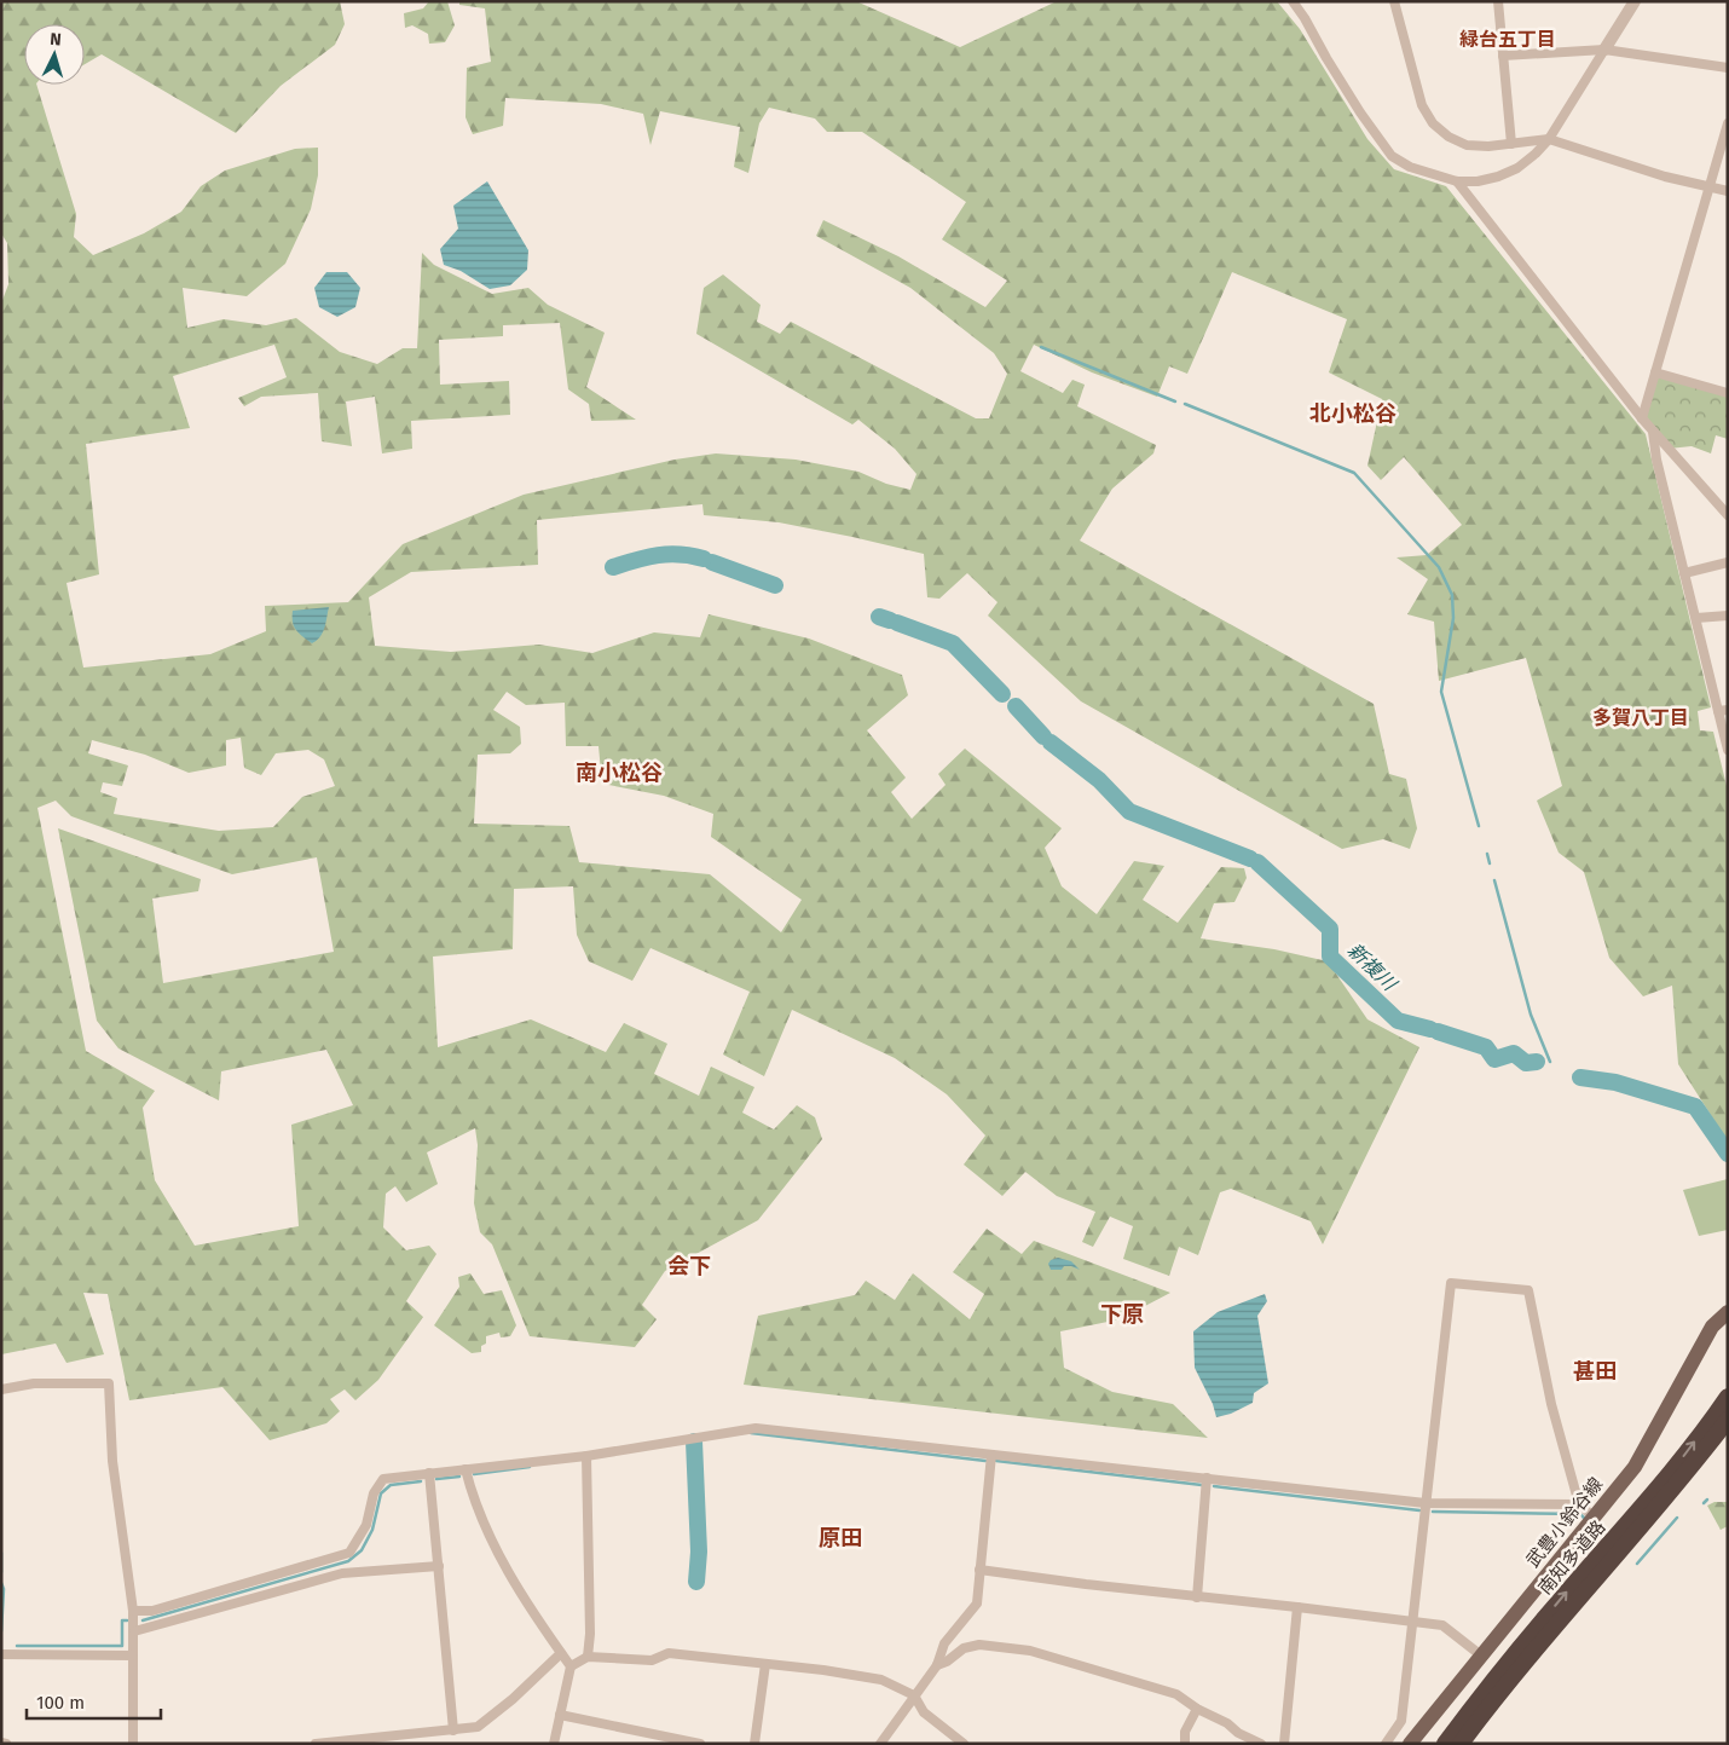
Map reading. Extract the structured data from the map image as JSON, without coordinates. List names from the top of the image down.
{
  "streets": {
    "highway": ["南知多道路"],
    "main road": ["武豊小鈴谷線"]
  },
  "districts": [
    "緑台五丁目",
    "北小松谷",
    "多賀八丁目",
    "南小松谷",
    "会下",
    "下原",
    "甚田",
    "原田"
  ],
  "water": ["新複川"],
  "scale_bar": "100 m",
  "north": "top"
}
